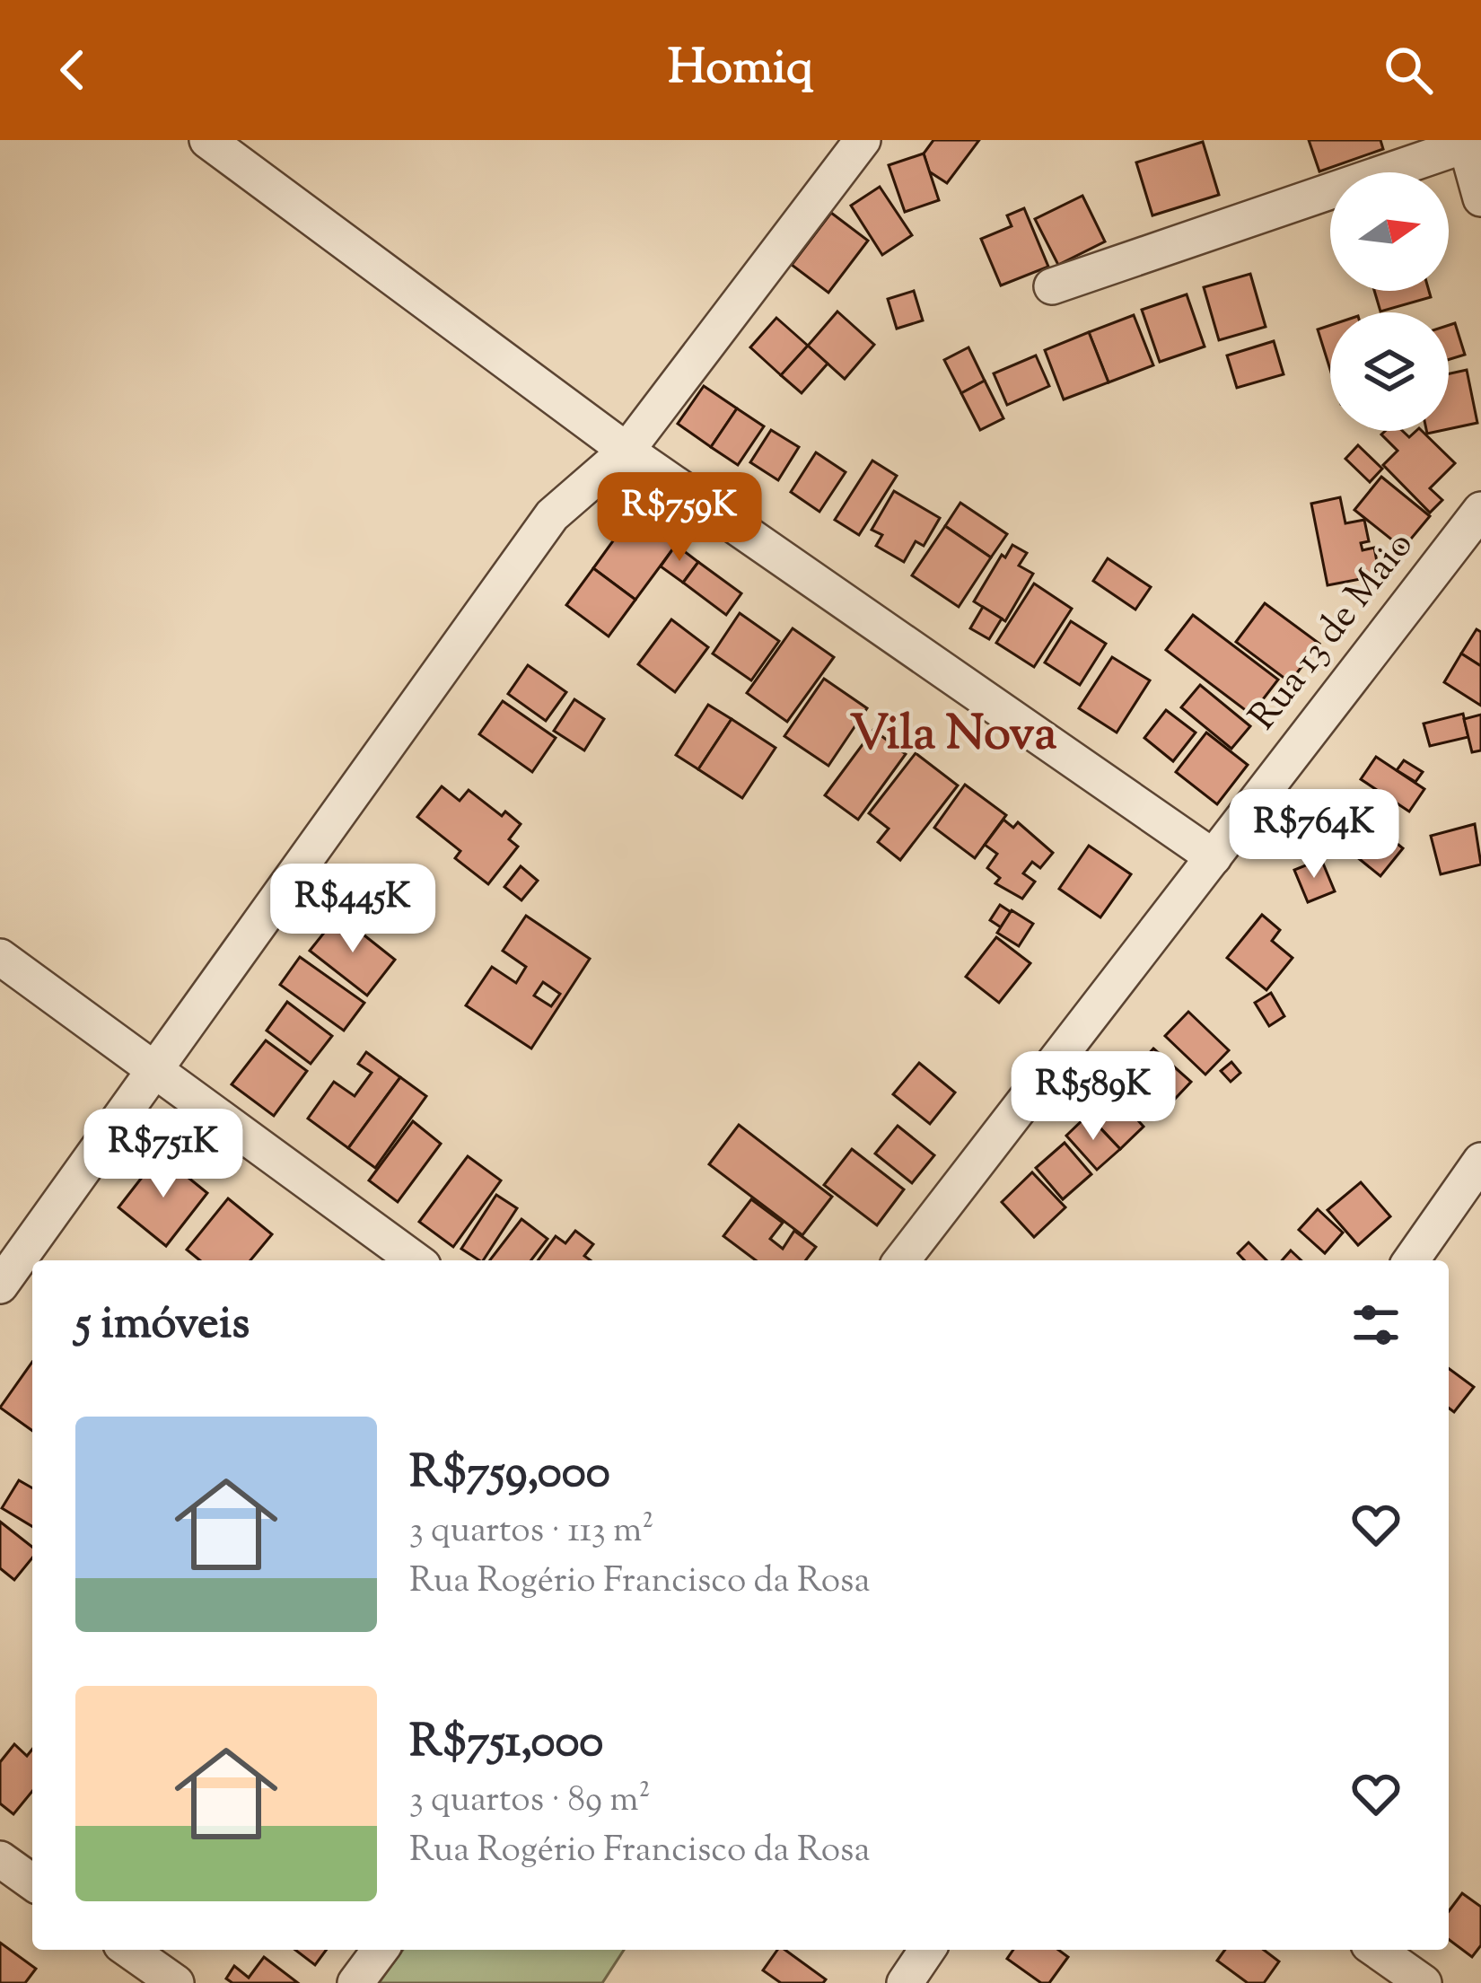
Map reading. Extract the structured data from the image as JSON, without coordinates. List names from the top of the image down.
{
  "streets": {
    "street": ["Rua 13 de Maio"]
  },
  "districts": ["Vila Nova"],
  "north": "right",
  "page": {
    "header": "Homiq",
    "price": [
      "R$759K",
      "R$764K",
      "R$445K",
      "R$589K",
      "R$751K"
    ],
    "heading": "5 imóveis",
    "list": [
      {
        "name": "R$759,000",
        "note": "3 quartos · 113 m² · Rua Rogério Francisco da Rosa"
      },
      {
        "name": "R$751,000",
        "note": "3 quartos · 89 m² · Rua Rogério Francisco da Rosa"
      }
    ]
  }
}
